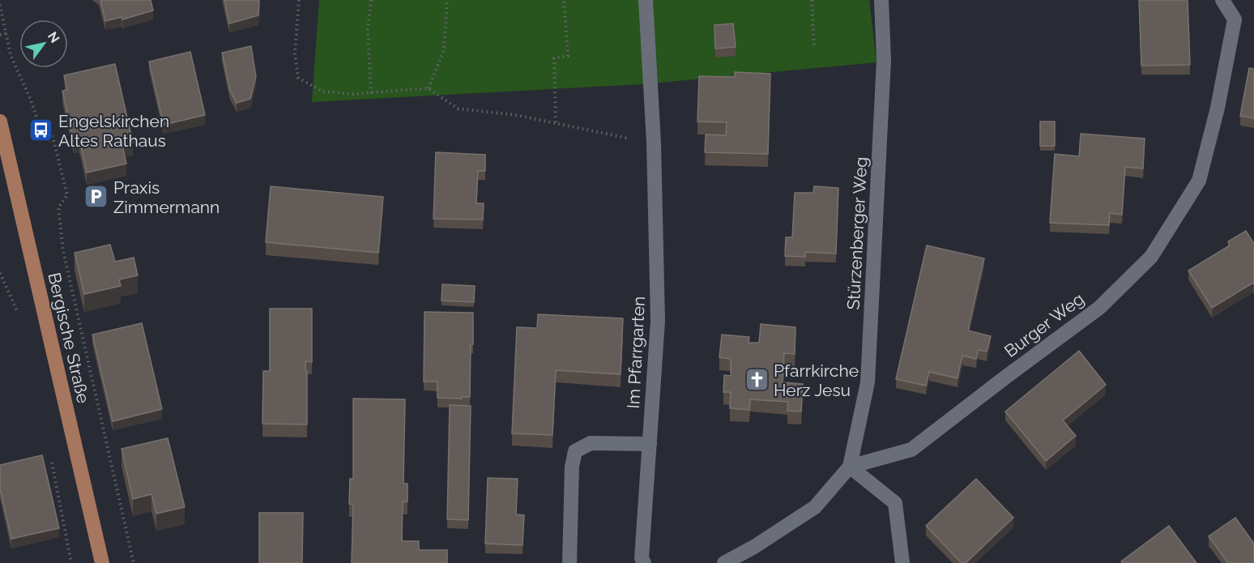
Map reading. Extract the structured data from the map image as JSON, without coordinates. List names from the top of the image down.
{
  "streets": {
    "main road": ["Bergische Straße"],
    "street": ["Stürzenberger Weg", "Burger Weg", "Im Pfarrgarten"]
  },
  "crossings": [
    ["Stürzenberger Weg", "Burger Weg"]
  ],
  "places": {
    "bus stop": ["Engelskirchen Altes Rathaus"],
    "parking": ["Praxis Zimmermann"],
    "church": ["Pfarrkirche Herz Jesu"]
  },
  "north": "top right"
}
